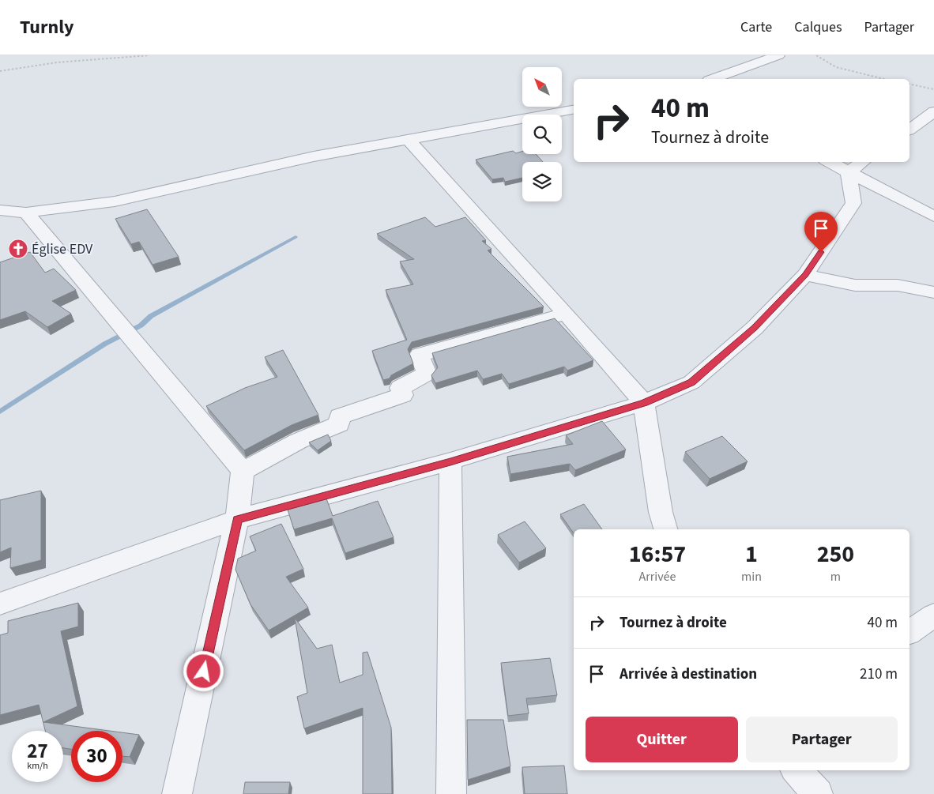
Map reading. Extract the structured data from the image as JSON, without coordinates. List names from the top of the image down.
{
  "places": {
    "church": ["Église EDV"]
  },
  "north": "top left",
  "page": {
    "header": "Turnly",
    "nav": ["Carte", "Calques", "Partager"],
    "turn": ["40 m", "Tournez à droite"],
    "eta": [
      "16:57",
      "Arrivée",
      "1",
      "min",
      "250",
      "m"
    ],
    "list": [
      {
        "name": "Tournez à droite",
        "value": "40 m"
      },
      {
        "name": "Arrivée à destination",
        "value": "210 m"
      }
    ],
    "buttons": ["Quitter", "Partager"],
    "speed": "27 km/h",
    "limit": "30"
  }
}
